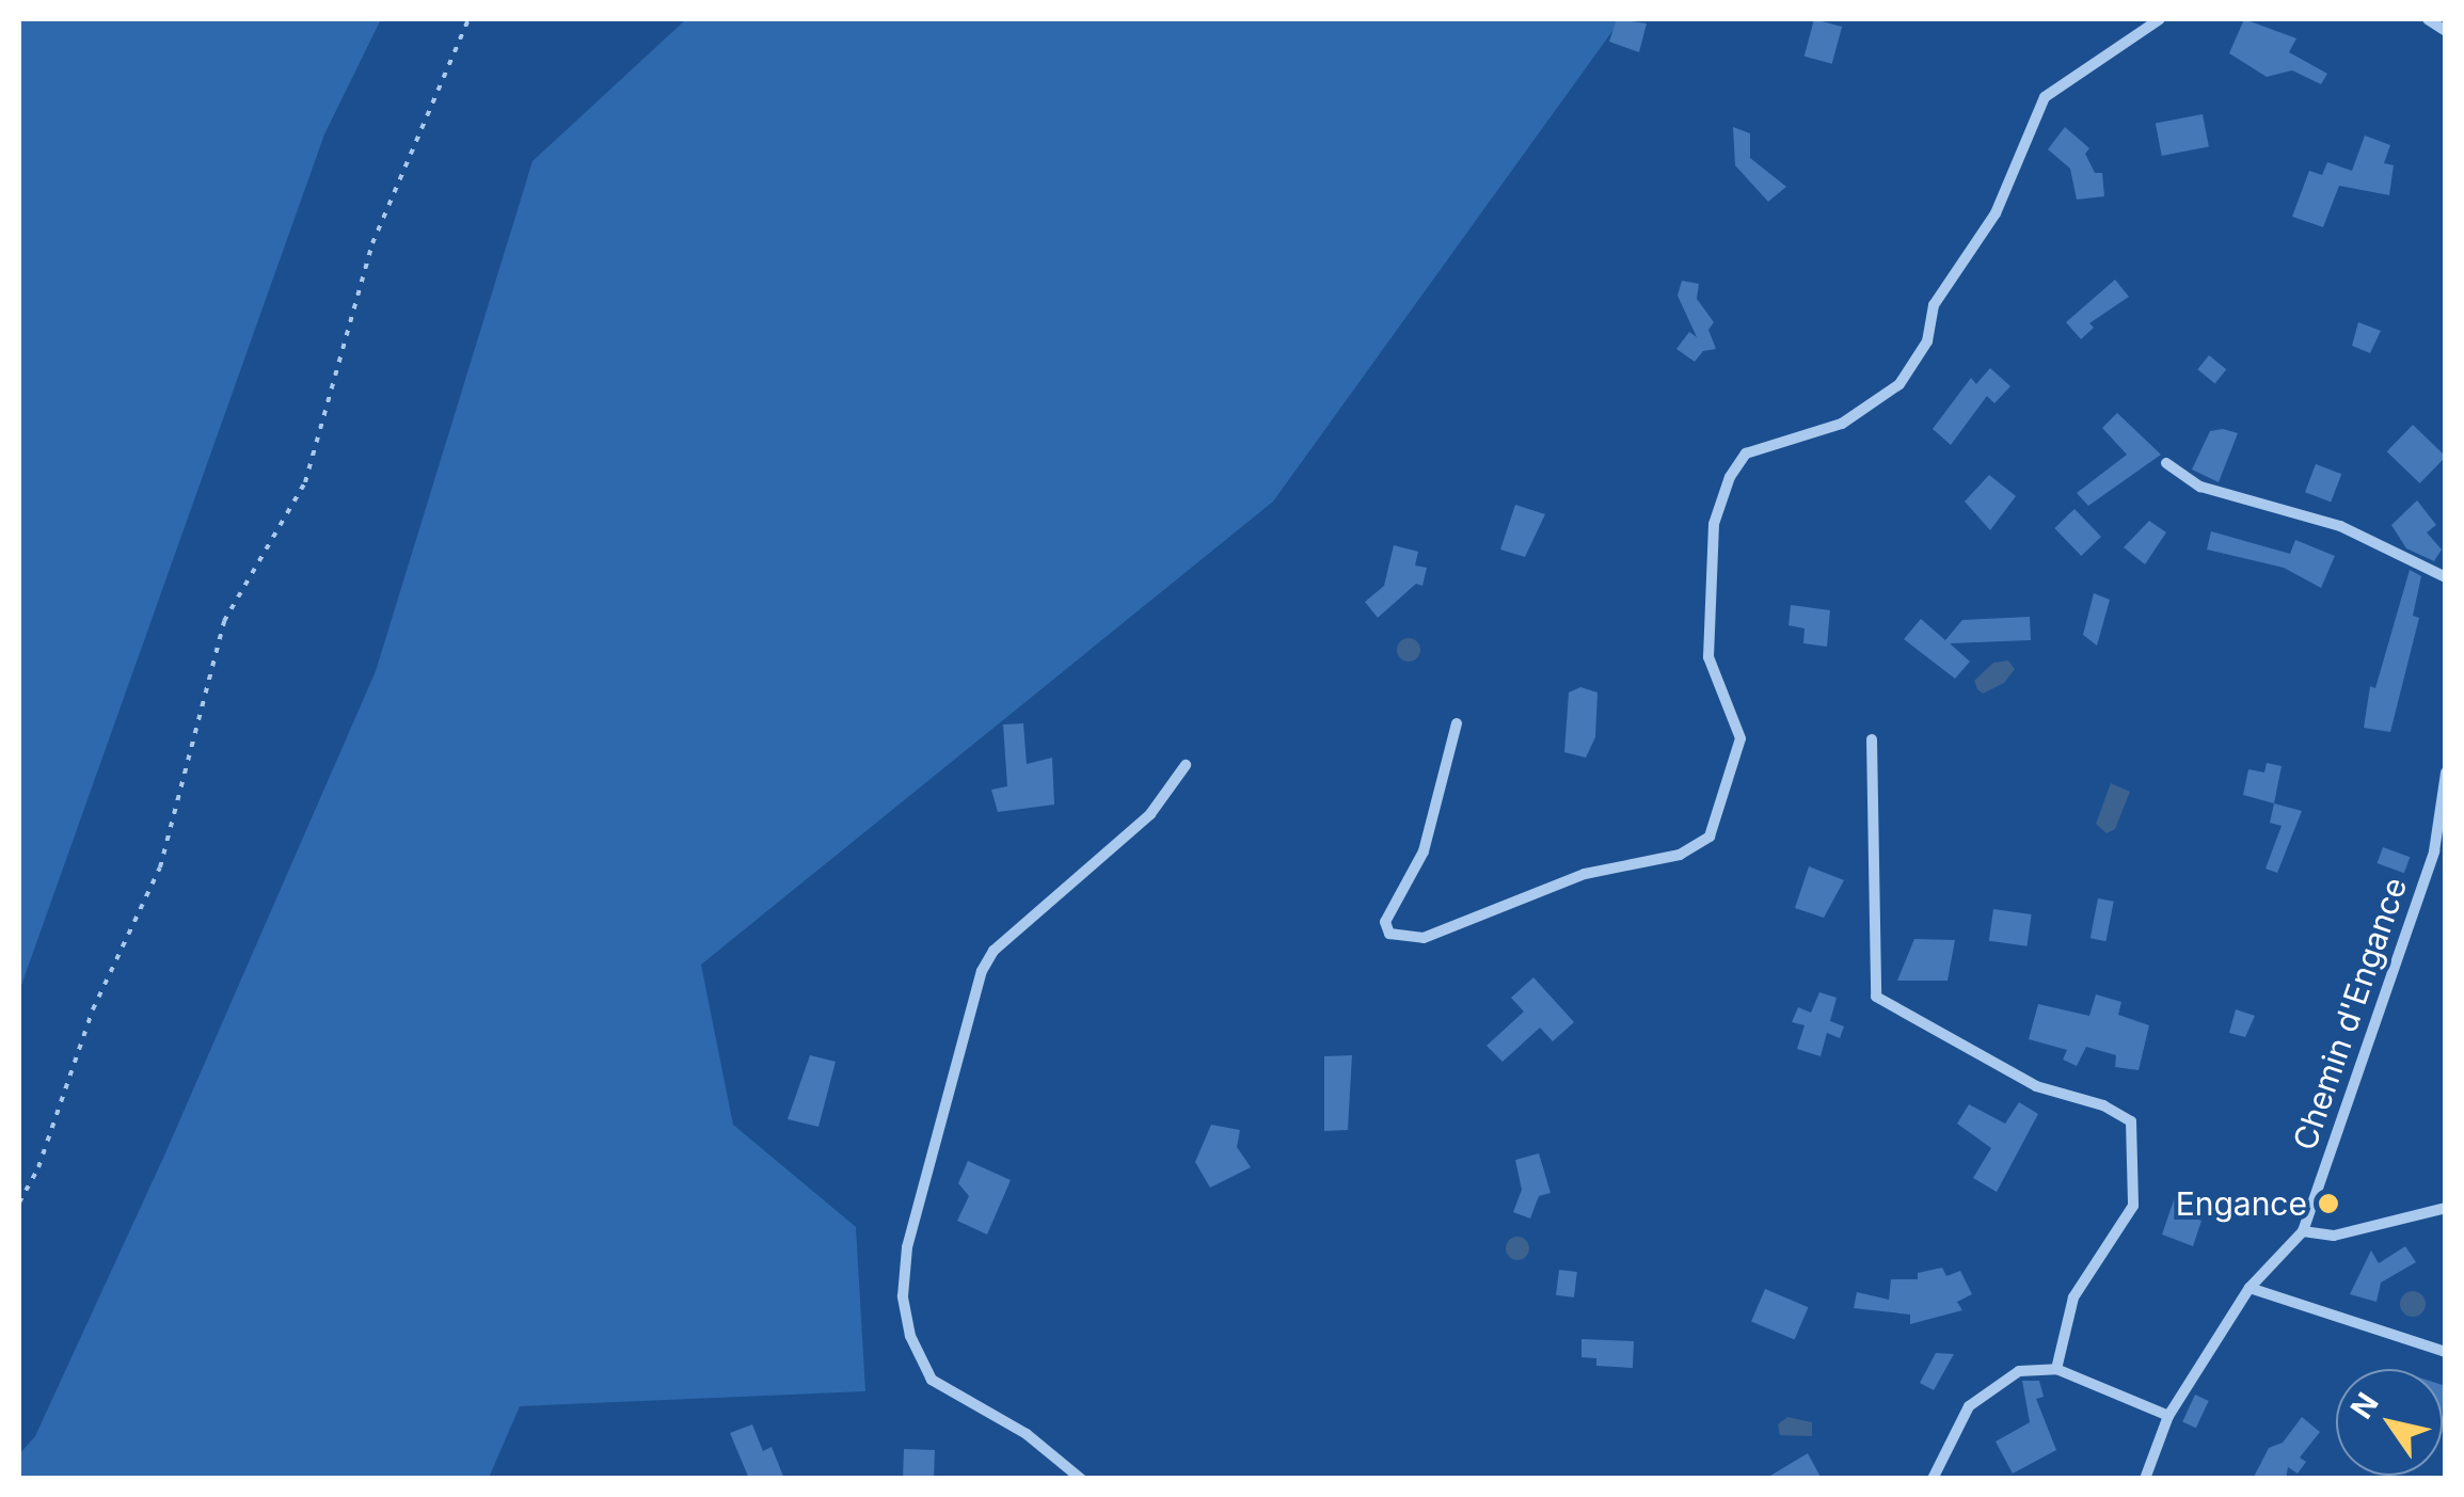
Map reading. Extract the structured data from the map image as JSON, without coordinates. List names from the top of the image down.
{
  "streets": {
    "street": ["Chemin d'Engance"]
  },
  "places": ["Engance"],
  "north": "top left"
}
